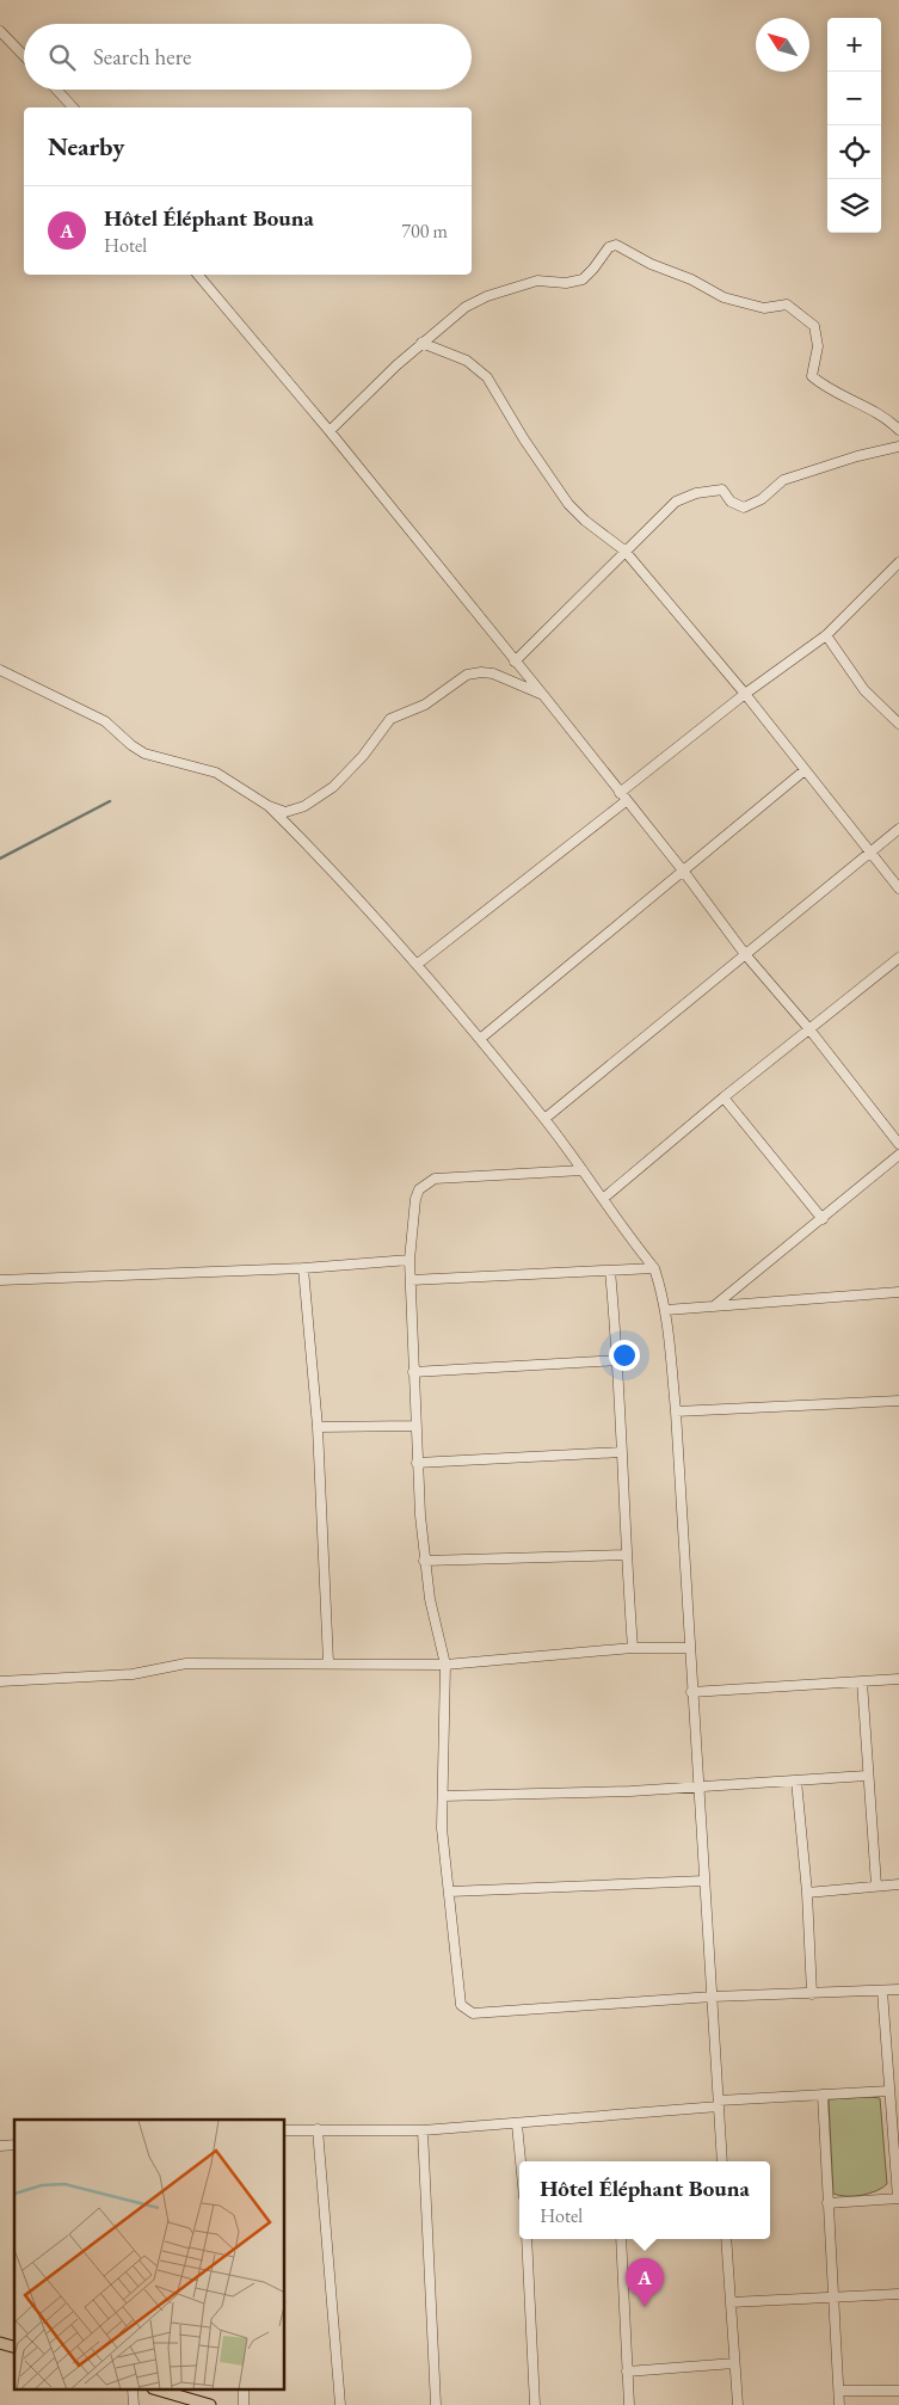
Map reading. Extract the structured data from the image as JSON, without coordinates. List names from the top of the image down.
{
  "north": "top left",
  "page": {
    "map_buttons": ["+", "−"],
    "search": "Search here",
    "heading": "Nearby",
    "list": [
      {
        "mark": "A",
        "name": "Hôtel Éléphant Bouna",
        "note": "Hotel",
        "value": "700 m"
      }
    ],
    "popup": ["Hôtel Éléphant Bouna", "Hotel"],
    "pins": "A"
  }
}
